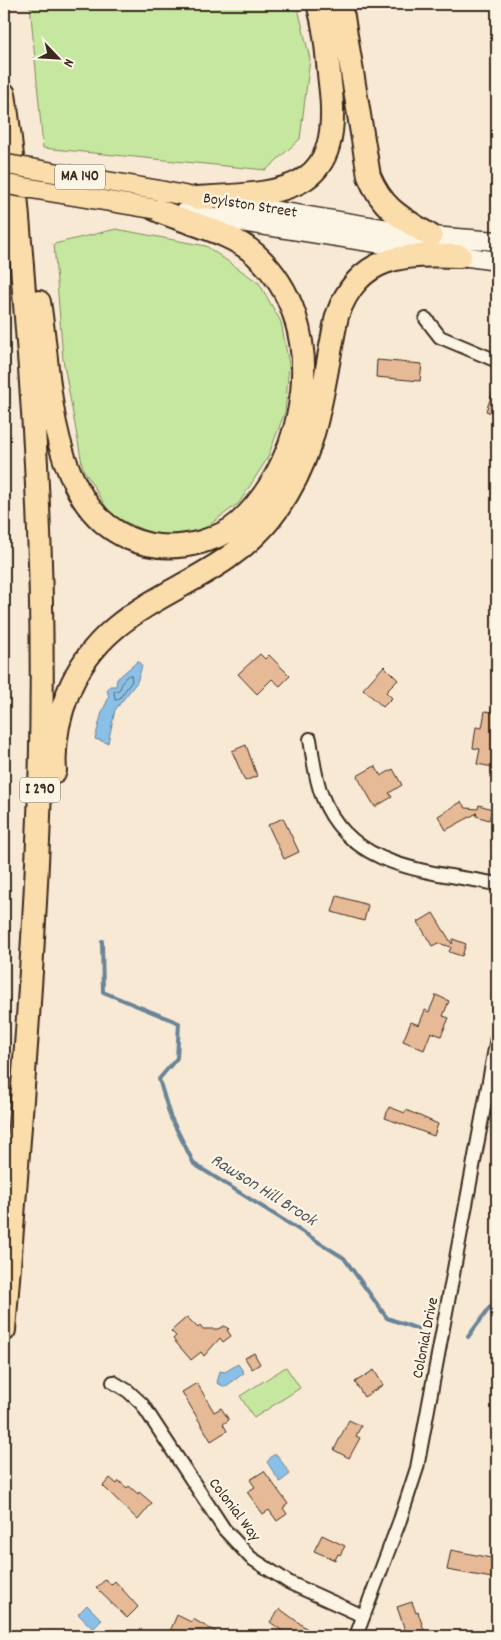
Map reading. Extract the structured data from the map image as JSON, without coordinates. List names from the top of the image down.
{
  "streets": {
    "highway": ["I 290"],
    "main road": ["MA 140", "Boylston Street"],
    "street": ["Colonial Drive", "Colonial Way"]
  },
  "crossings": [
    ["Boylston Street", "I 290"],
    ["Colonial Drive", "Colonial Way"]
  ],
  "water": ["Rawson Hill Brook"],
  "north": "bottom right"
}
